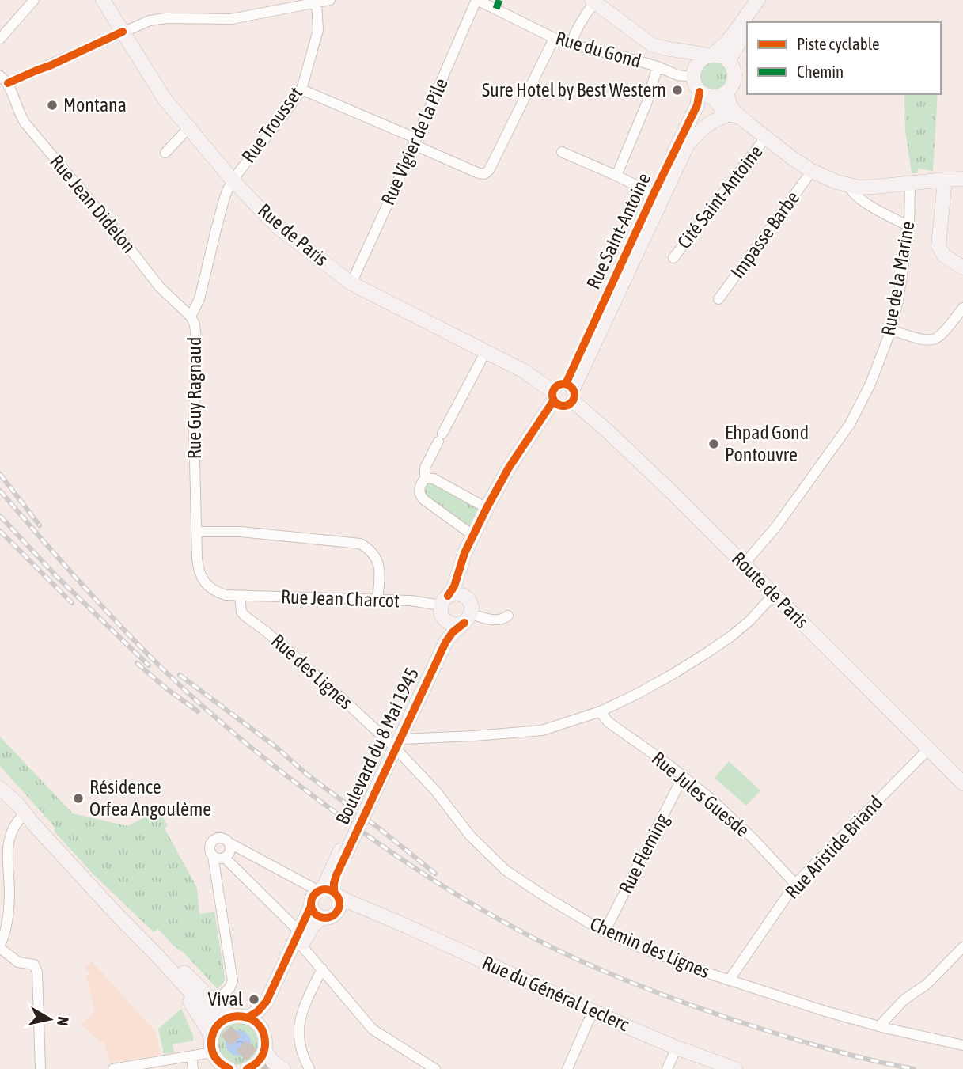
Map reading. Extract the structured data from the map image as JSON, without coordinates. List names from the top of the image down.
{
  "streets": {
    "main road": [
      "Rue Saint-Antoine",
      "Rue de Paris",
      "Route de Paris",
      "Boulevard du 8 Mai 1945",
      "Rue du Général Leclerc"
    ],
    "street": [
      "Rue du Gond",
      "Rue Trousset",
      "Rue Vigier de la Pile",
      "Cité Saint-Antoine",
      "Rue Jean Didelon",
      "Impasse Barbe",
      "Rue de la Marine",
      "Rue Guy Ragnaud",
      "Rue Jean Charcot",
      "Rue des Lignes",
      "Rue Jules Guesde",
      "Rue Aristide Briand",
      "Rue Fleming",
      "Chemin des Lignes"
    ]
  },
  "crossings": [
    ["Rue du Gond", "Rue Vigier de la Pile"],
    ["Rue du Gond", "Rue Saint-Antoine"],
    ["Rue Trousset", "Rue de Paris"],
    ["Rue Trousset", "Rue Guy Ragnaud"],
    ["Rue Vigier de la Pile", "Rue de Paris"],
    ["Rue Jean Didelon", "Rue Guy Ragnaud"],
    ["Rue Saint-Antoine", "Rue de Paris"],
    ["Rue Saint-Antoine", "Route de Paris"],
    ["Rue Saint-Antoine", "Boulevard du 8 Mai 1945"],
    ["Rue de Paris", "Rue Guy Ragnaud"],
    ["Rue de Paris", "Route de Paris"],
    ["Rue de Paris", "Boulevard du 8 Mai 1945"],
    ["Rue de la Marine", "Route de Paris"],
    ["Rue Guy Ragnaud", "Rue Jean Charcot"],
    ["Rue Guy Ragnaud", "Rue des Lignes"],
    ["Route de Paris", "Boulevard du 8 Mai 1945"],
    ["Route de Paris", "Rue Aristide Briand"],
    ["Rue Jean Charcot", "Rue des Lignes"],
    ["Rue Jean Charcot", "Boulevard du 8 Mai 1945"],
    ["Rue des Lignes", "Boulevard du 8 Mai 1945"],
    ["Rue des Lignes", "Chemin des Lignes"],
    ["Boulevard du 8 Mai 1945", "Chemin des Lignes"],
    ["Boulevard du 8 Mai 1945", "Rue du Général Leclerc"],
    ["Rue Jules Guesde", "Rue Aristide Briand"],
    ["Rue Jules Guesde", "Rue Fleming"],
    ["Rue Aristide Briand", "Chemin des Lignes"],
    ["Rue Fleming", "Chemin des Lignes"]
  ],
  "places": [
    "Sure Hotel by Best Western",
    "Montana",
    "Ehpad Gond Pontouvre",
    "Résidence Orfea Angoulème",
    "Vival"
  ],
  "legend": ["Piste cyclable", "Chemin"],
  "north": "right"
}
